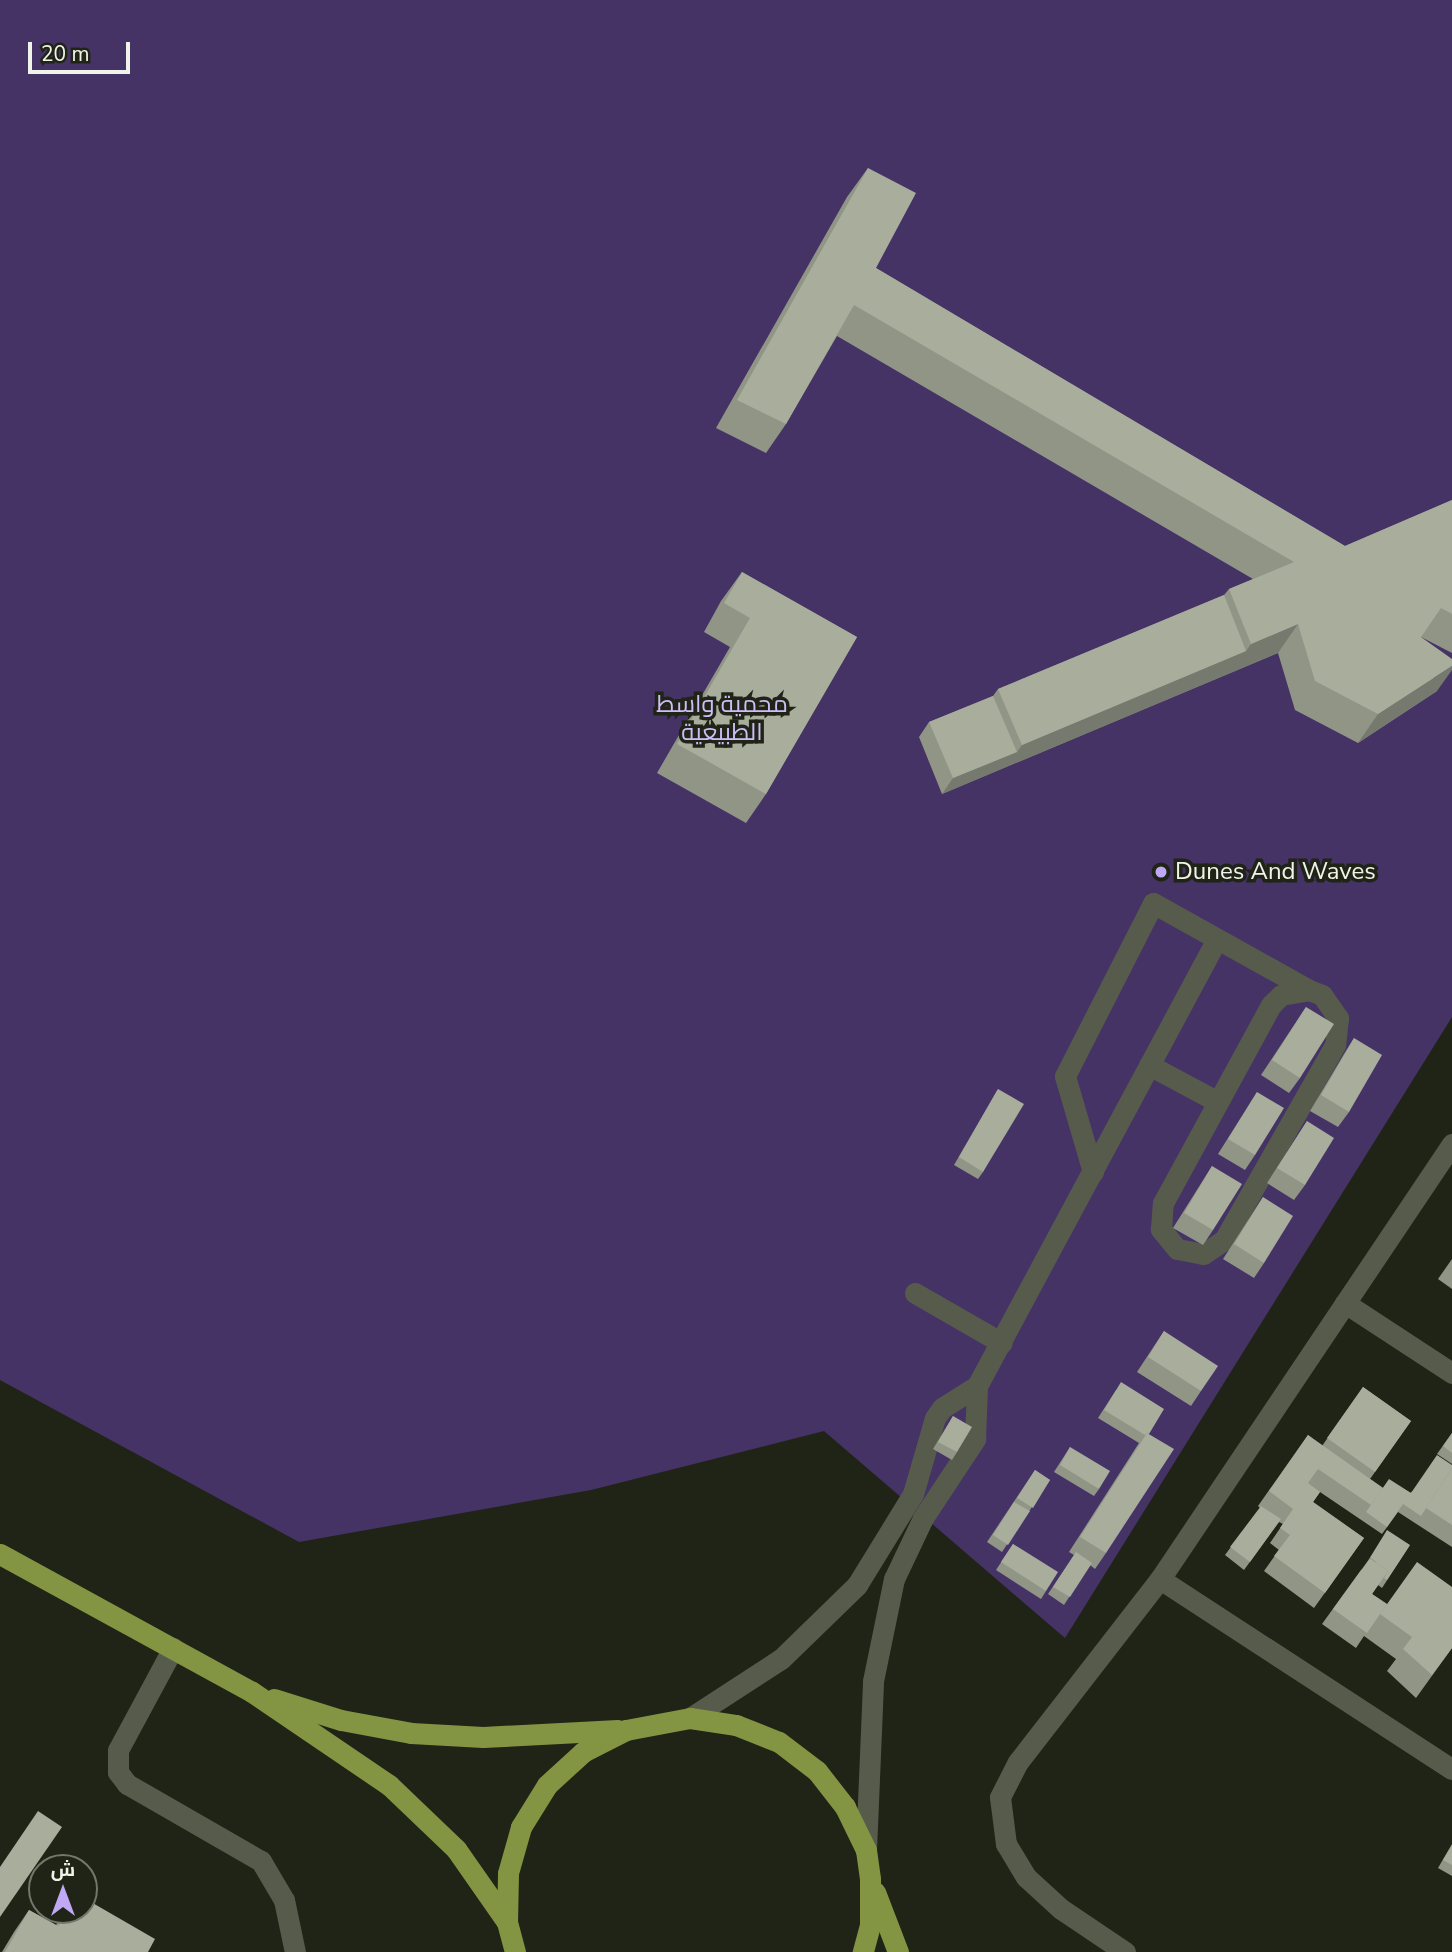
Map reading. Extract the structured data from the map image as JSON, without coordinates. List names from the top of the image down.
{
  "parks": ["محمية واسط الطبيعية"],
  "places": ["Dunes And Waves"],
  "scale_bar": "20 m",
  "north": "top"
}
